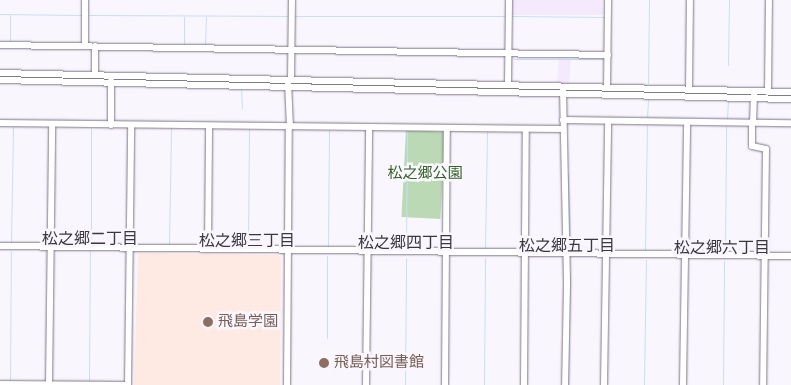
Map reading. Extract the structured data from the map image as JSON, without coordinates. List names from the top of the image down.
{
  "districts": [
    "松之郷二丁目",
    "松之郷三丁目",
    "松之郷四丁目",
    "松之郷五丁目",
    "松之郷六丁目"
  ],
  "parks": ["松之郷公園"],
  "places": ["飛島学園", "飛島村図書館"]
}
